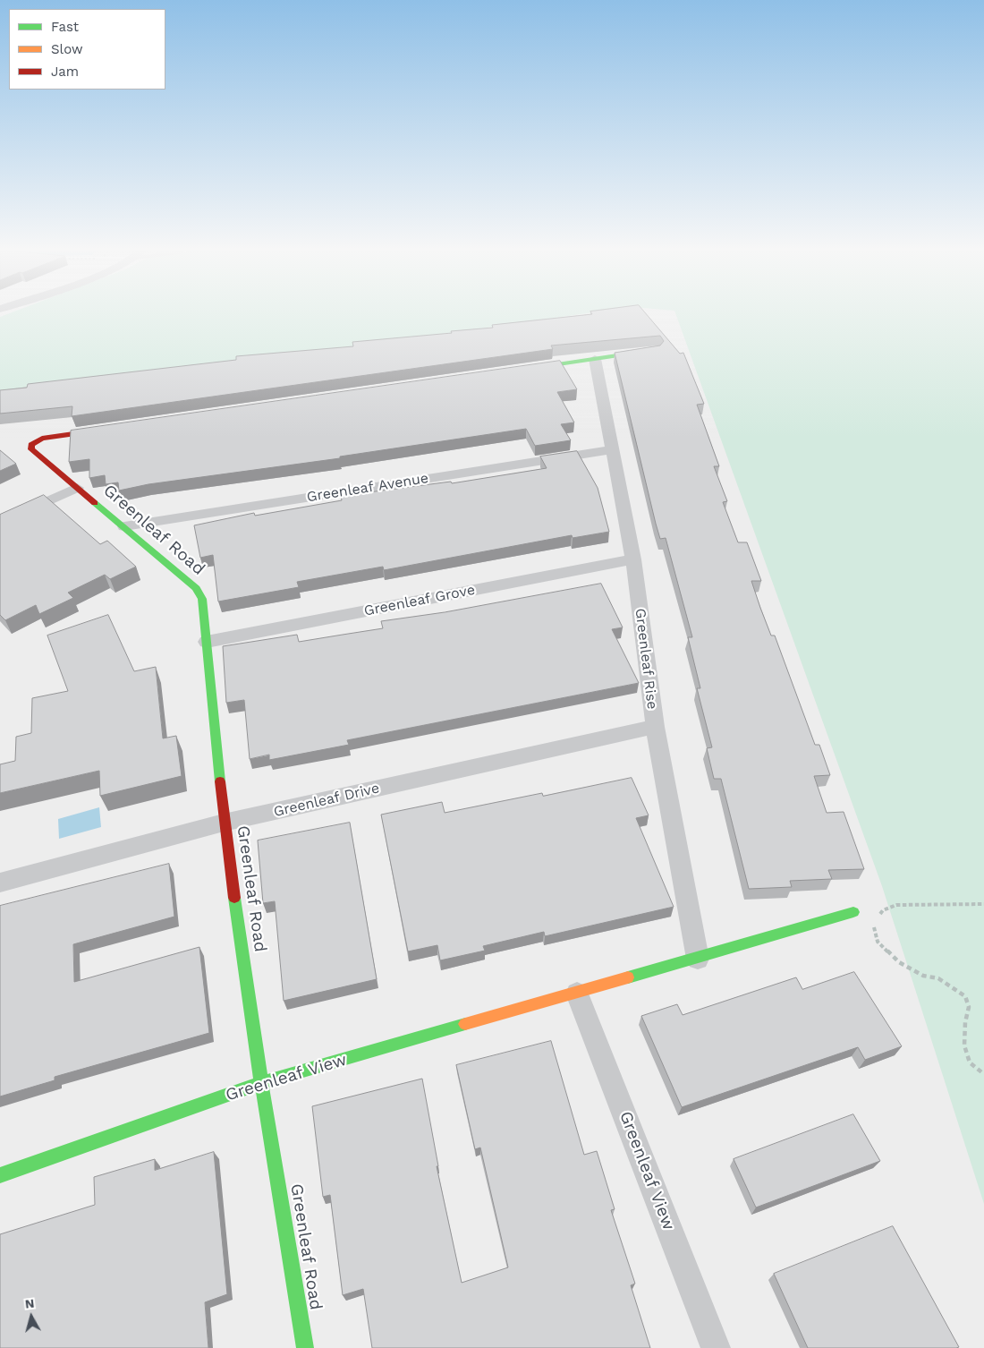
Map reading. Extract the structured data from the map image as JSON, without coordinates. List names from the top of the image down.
{
  "streets": {
    "street": [
      "Greenleaf Avenue",
      "Greenleaf Road",
      "Greenleaf Grove",
      "Greenleaf Rise",
      "Greenleaf Drive",
      "Greenleaf View"
    ]
  },
  "crossings": [
    ["Greenleaf Avenue", "Greenleaf Road"],
    ["Greenleaf Avenue", "Greenleaf Rise"],
    ["Greenleaf Road", "Greenleaf Grove"],
    ["Greenleaf Road", "Greenleaf Drive"],
    ["Greenleaf Road", "Greenleaf View"],
    ["Greenleaf Grove", "Greenleaf Rise"],
    ["Greenleaf Rise", "Greenleaf Drive"],
    ["Greenleaf Rise", "Greenleaf View"]
  ],
  "legend": ["Fast", "Slow", "Jam"],
  "north": "top"
}
